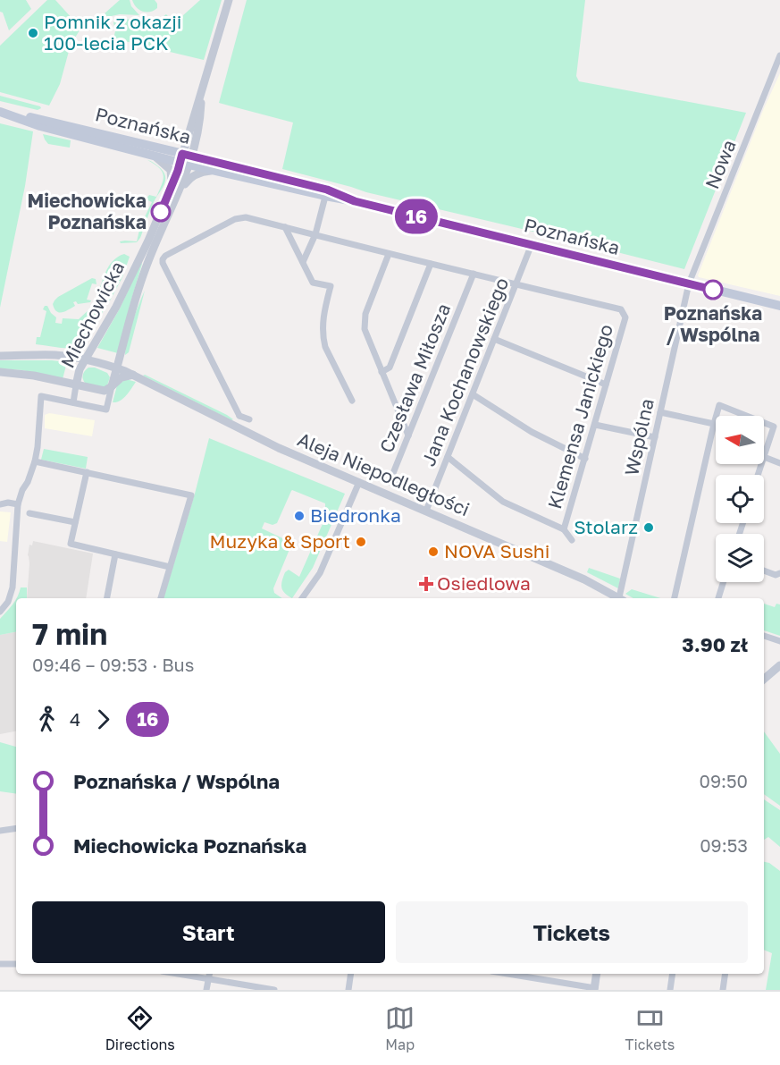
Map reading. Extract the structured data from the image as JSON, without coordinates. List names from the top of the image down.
{
  "streets": {
    "main road": ["Poznańska"],
    "street": [
      "Nowa",
      "Miechowicka",
      "Jana Kochanowskiego",
      "Czesława Miłosza",
      "Klemensa Janickiego",
      "Wspólna",
      "Aleja Niepodległości"
    ]
  },
  "crossings": [
    ["Poznańska", "Nowa"],
    ["Poznańska", "Miechowicka"],
    ["Poznańska", "Jana Kochanowskiego"],
    ["Poznańska", "Wspólna"],
    ["Nowa", "Wspólna"],
    ["Miechowicka", "Aleja Niepodległości"],
    ["Jana Kochanowskiego", "Czesława Miłosza"],
    ["Jana Kochanowskiego", "Klemensa Janickiego"],
    ["Jana Kochanowskiego", "Aleja Niepodległości"]
  ],
  "places": {
    "other": [
      "Pomnik z okazji 100-lecia PCK",
      "Miechowicka Poznańska",
      "Poznańska / Wspólna",
      "Biedronka",
      "Stolarz",
      "Muzyka & Sport",
      "NOVA Sushi"
    ],
    "health": ["Osiedlowa"]
  },
  "lines": ["bus line 16"],
  "north": "left",
  "page": {
    "on_map": "16",
    "heading": ["7 min", "09:46 – 09:53 · Bus", "3.90 zł"],
    "legs": ["4", "16"],
    "list": [
      {
        "name": "Poznańska / Wspólna",
        "value": "09:50"
      },
      {
        "name": "Miechowicka Poznańska",
        "value": "09:53"
      }
    ],
    "buttons": ["Start", "Tickets"],
    "tabs": ["Directions", "Map", "Tickets"]
  }
}
